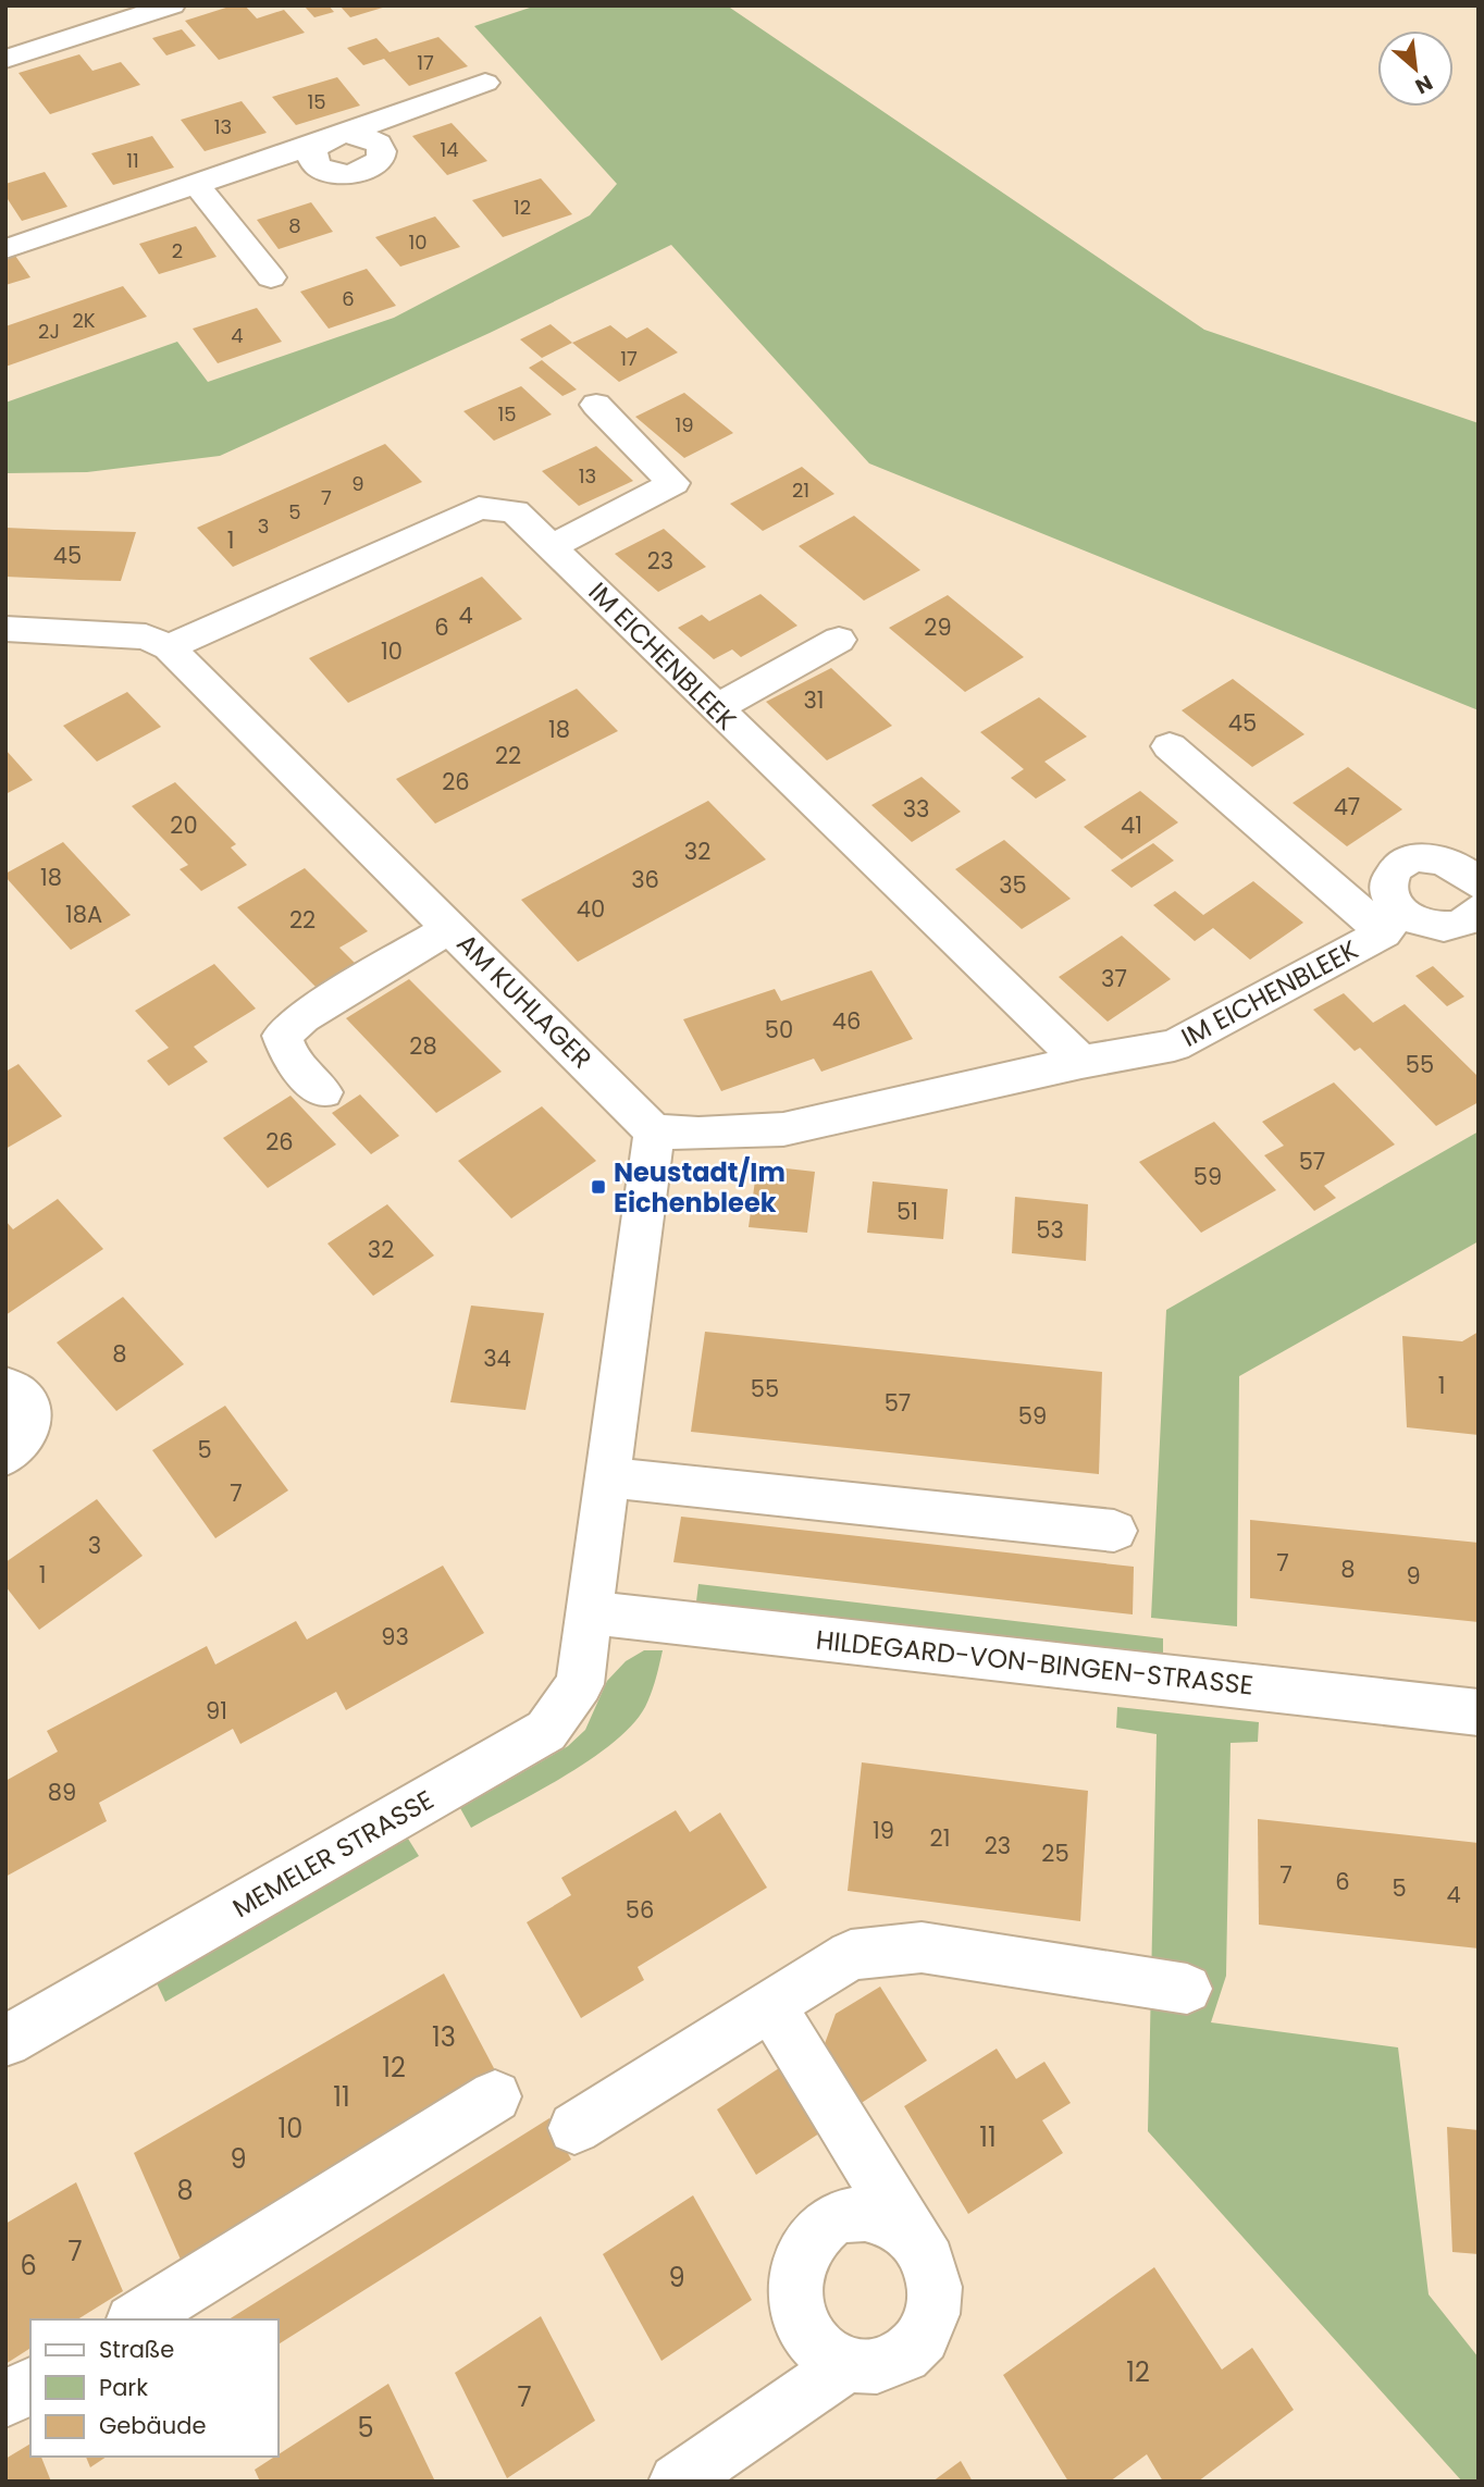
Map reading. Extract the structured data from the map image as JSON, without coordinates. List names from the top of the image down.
{
  "streets": {
    "street": [
      "IM EICHENBLEEK",
      "AM KUHLAGER",
      "HILDEGARD-VON-BINGEN-STRASSE",
      "MEMELER STRASSE"
    ]
  },
  "crossings": [
    ["IM EICHENBLEEK", "AM KUHLAGER"],
    ["HILDEGARD-VON-BINGEN-STRASSE", "MEMELER STRASSE"]
  ],
  "places": {
    "transit": ["Neustadt/Im Eichenbleek"]
  },
  "house_numbers": [
    "17",
    "15",
    "13",
    "14",
    "11",
    "12",
    "8",
    "10",
    "2",
    "6",
    "2K",
    "2J",
    "4",
    "17",
    "15",
    "19",
    "13",
    "9",
    "21",
    "7",
    "5",
    "3",
    "1",
    "45",
    "23",
    "4",
    "6",
    "29",
    "10",
    "31",
    "45",
    "18",
    "22",
    "26",
    "47",
    "33",
    "20",
    "41",
    "32",
    "18",
    "36",
    "35",
    "40",
    "18A",
    "22",
    "37",
    "46",
    "50",
    "28",
    "55",
    "26",
    "57",
    "59",
    "51",
    "53",
    "32",
    "8",
    "34",
    "1",
    "55",
    "57",
    "59",
    "5",
    "7",
    "3",
    "7",
    "8",
    "1",
    "9",
    "93",
    "91",
    "89",
    "19",
    "21",
    "23",
    "25",
    "7",
    "6",
    "5",
    "4",
    "56",
    "13",
    "12",
    "11",
    "10",
    "11",
    "9",
    "8",
    "7",
    "6",
    "9",
    "12",
    "7",
    "5"
  ],
  "legend": ["Straße", "Park", "Gebäude"],
  "north": "bottom right"
}
